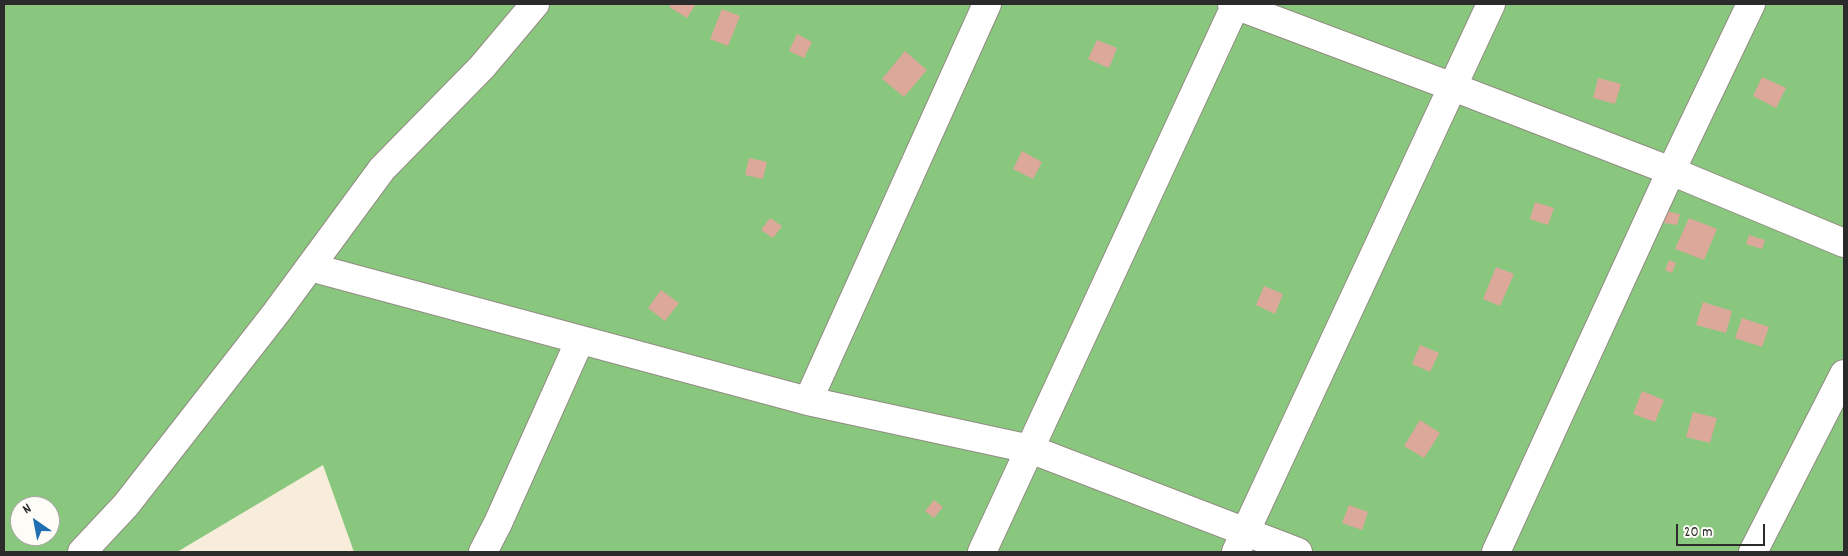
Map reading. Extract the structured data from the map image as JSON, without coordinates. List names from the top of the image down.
{
  "scale_bar": "20 m",
  "north": "top left"
}
